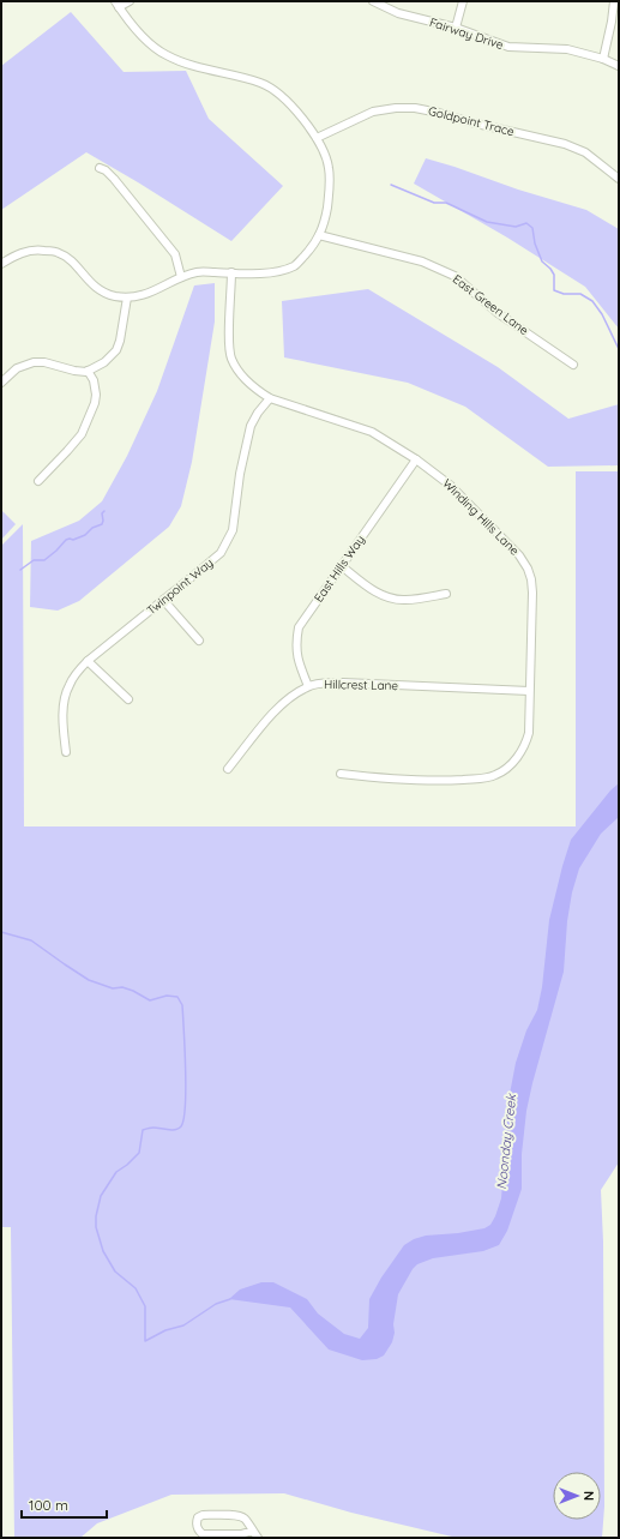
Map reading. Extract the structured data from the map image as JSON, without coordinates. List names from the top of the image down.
{
  "streets": {
    "street": [
      "Fairway Drive",
      "Goldpoint Trace",
      "East Green Lane",
      "Winding Hills Lane",
      "East Hills Way",
      "Twinpoint Way",
      "Hillcrest Lane"
    ]
  },
  "crossings": [
    ["Winding Hills Lane", "East Hills Way"],
    ["Winding Hills Lane", "Twinpoint Way"],
    ["Winding Hills Lane", "Hillcrest Lane"],
    ["East Hills Way", "Hillcrest Lane"]
  ],
  "water": ["Noonday Creek"],
  "scale_bar": "100 m",
  "north": "right"
}
